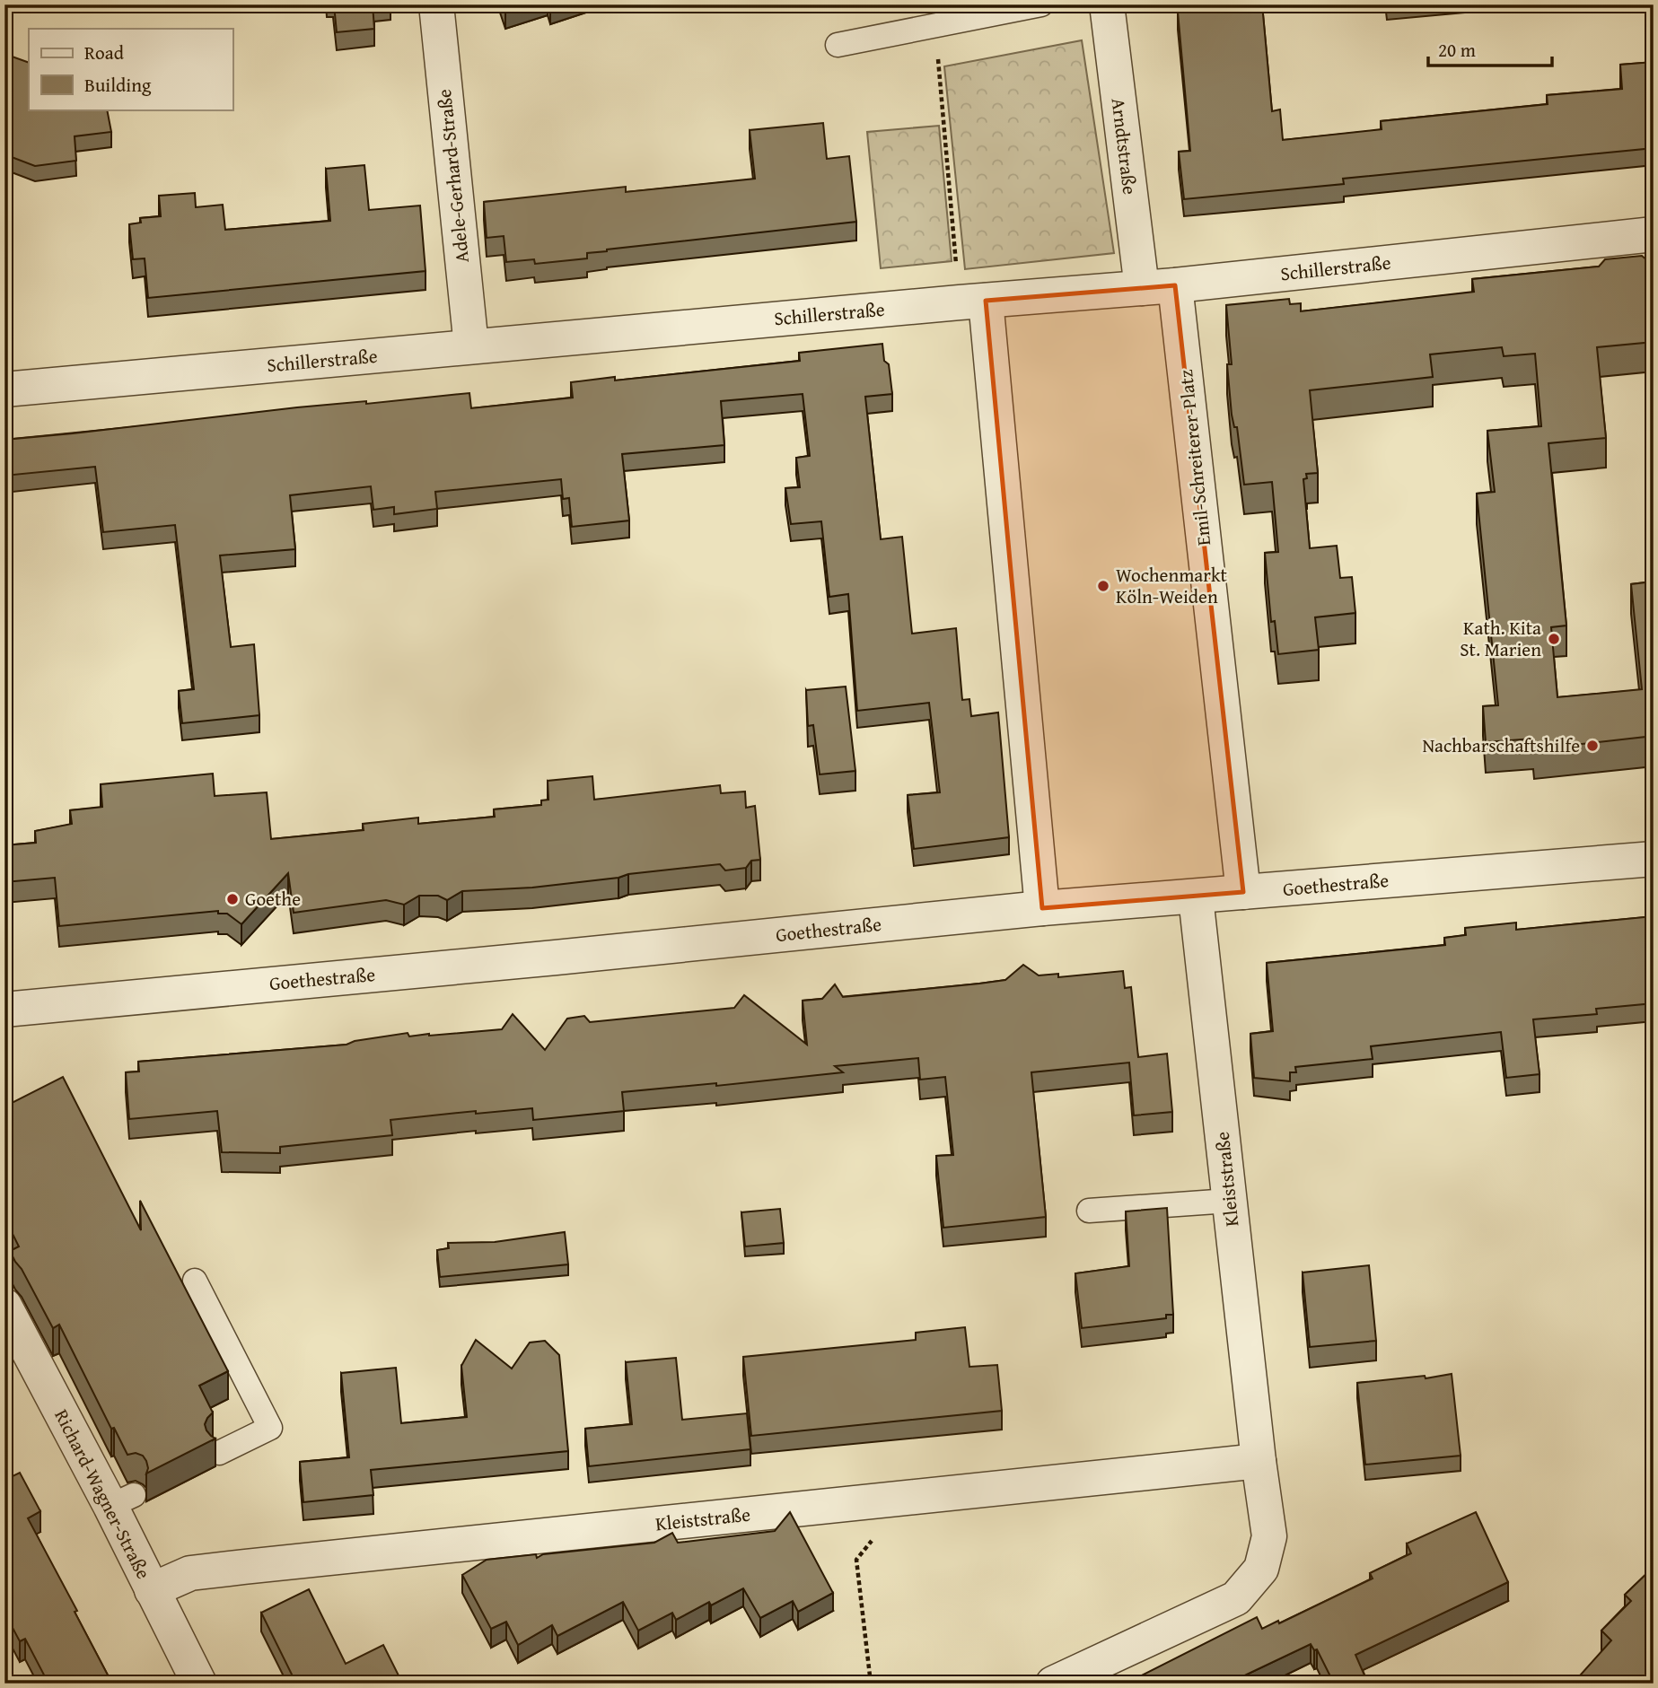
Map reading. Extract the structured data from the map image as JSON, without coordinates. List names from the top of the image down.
{
  "streets": {
    "street": [
      "Arndtstraße",
      "Adele-Gerhard-Straße",
      "Schillerstraße",
      "Emil-Schreiterer-Platz",
      "Goethestraße",
      "Kleiststraße",
      "Richard-Wagner-Straße"
    ]
  },
  "crossings": [
    ["Arndtstraße", "Schillerstraße"],
    ["Arndtstraße", "Emil-Schreiterer-Platz"],
    ["Adele-Gerhard-Straße", "Schillerstraße"],
    ["Schillerstraße", "Emil-Schreiterer-Platz"],
    ["Emil-Schreiterer-Platz", "Goethestraße"],
    ["Goethestraße", "Kleiststraße"],
    ["Kleiststraße", "Richard-Wagner-Straße"]
  ],
  "places": [
    "Wochenmarkt Köln-Weiden",
    "Kath. Kita St. Marien",
    "Nachbarschaftshilfe",
    "Goethe"
  ],
  "legend": ["Road", "Building"],
  "scale_bar": "20 m"
}
